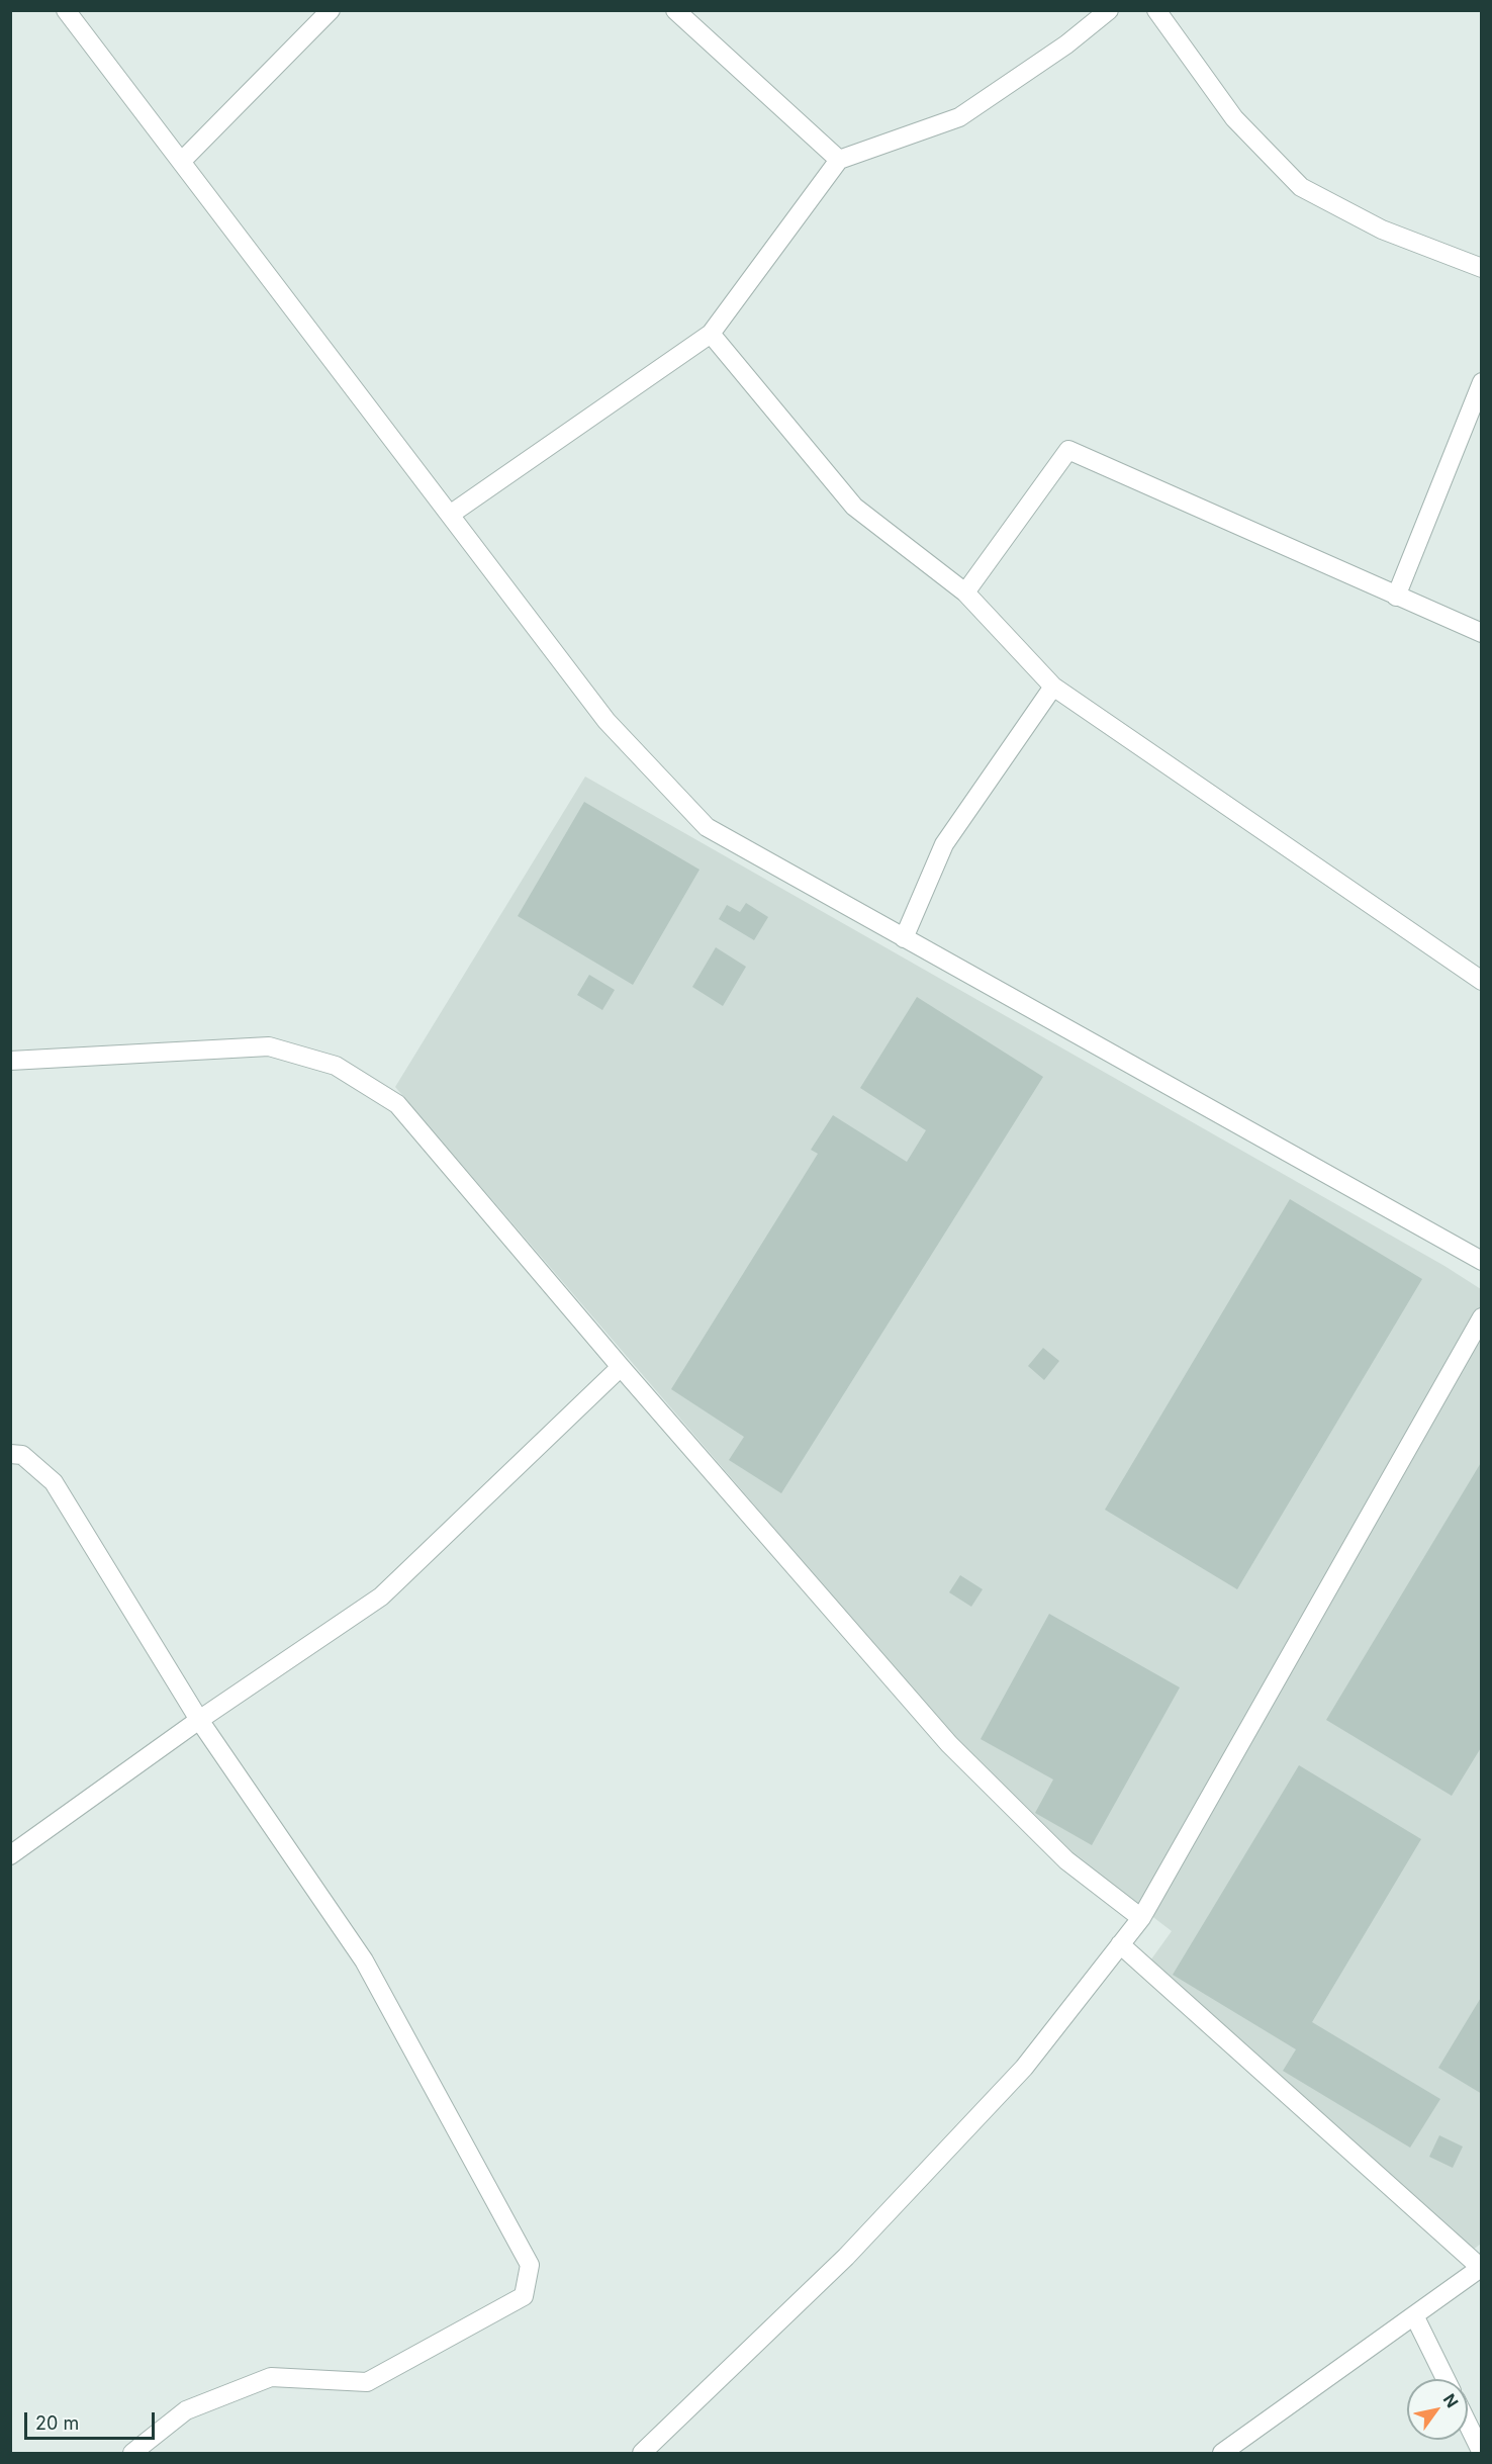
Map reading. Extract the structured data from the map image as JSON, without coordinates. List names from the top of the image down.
{
  "scale_bar": "20 m",
  "north": "top right"
}
